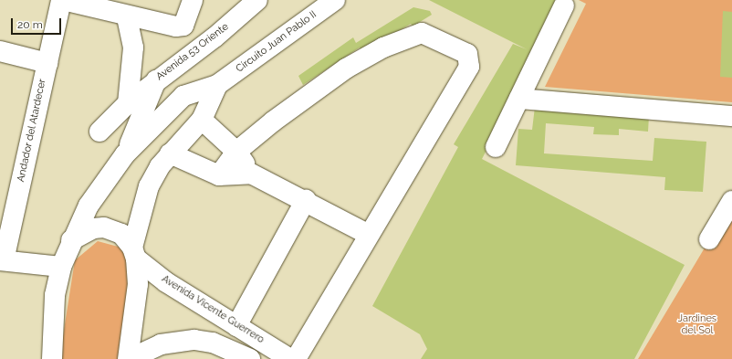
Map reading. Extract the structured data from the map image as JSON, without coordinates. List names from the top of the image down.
{
  "streets": {
    "main road": [
      "Circuito Juan Pablo II",
      "Avenida 53 Oriente",
      "Andador del Atardecer",
      "Avenida Vicente Guerrero"
    ]
  },
  "crossings": [
    ["Circuito Juan Pablo II", "Avenida Vicente Guerrero"]
  ],
  "parks": ["Jardines del Sol"],
  "scale_bar": "20 m"
}
